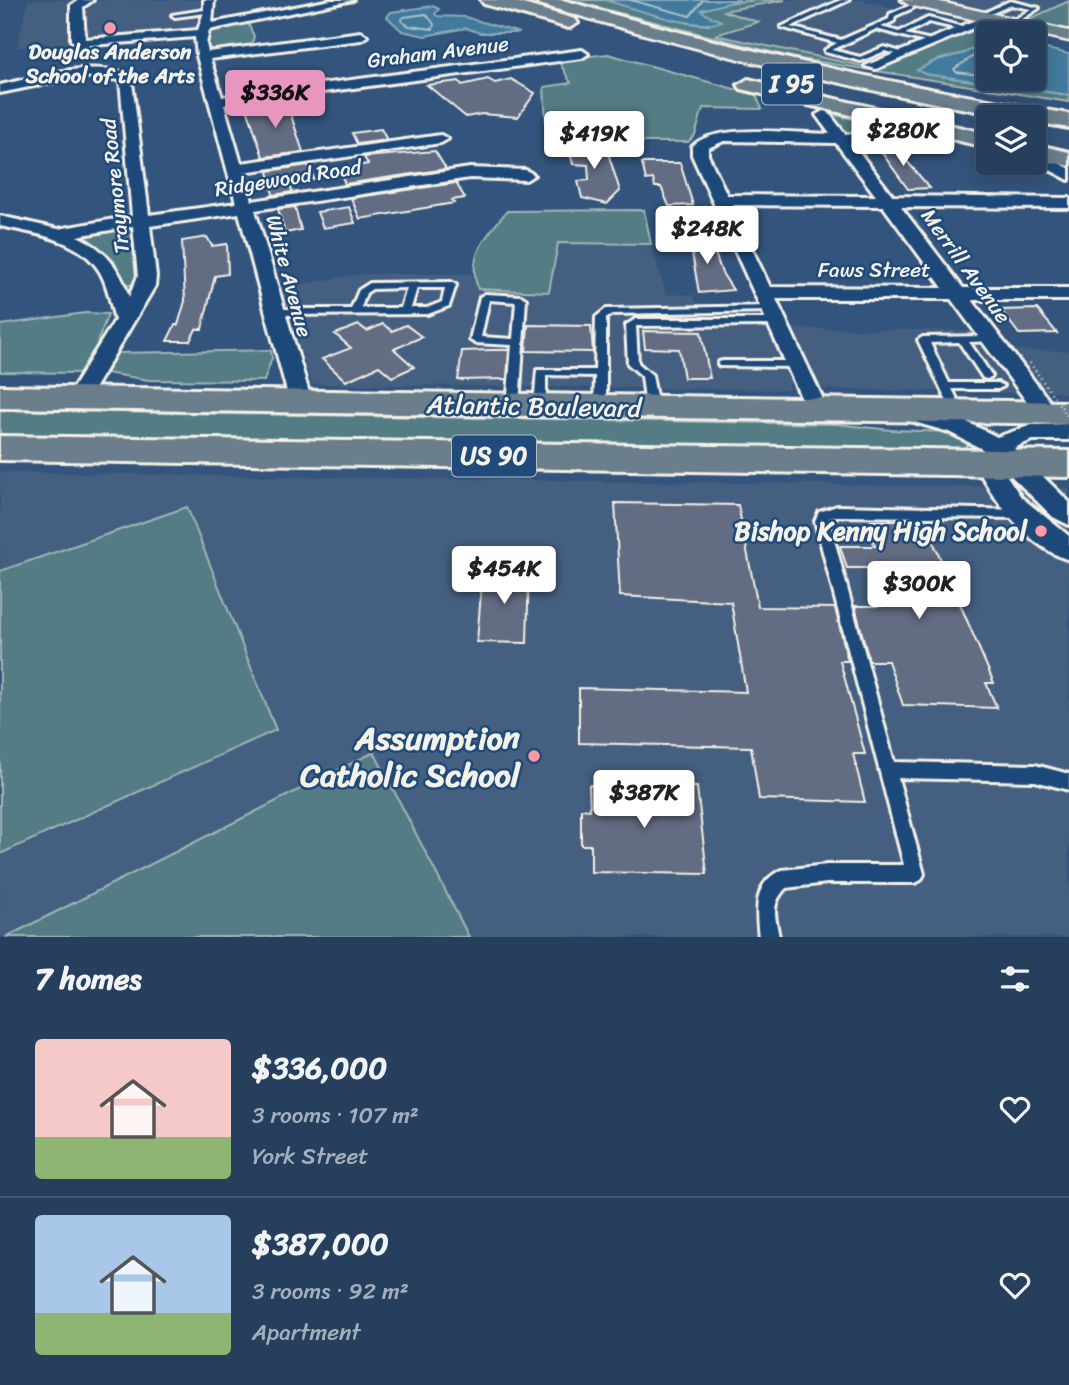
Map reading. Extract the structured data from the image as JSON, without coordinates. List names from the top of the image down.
{
  "streets": {
    "highway": ["I 95", "Atlantic Boulevard", "US 90"],
    "street": [
      "Graham Avenue",
      "Ridgewood Road",
      "Traymore Road",
      "Merrill Avenue",
      "Faws Street",
      "White Avenue"
    ]
  },
  "crossings": [
    ["Graham Avenue", "White Avenue"],
    ["Ridgewood Road", "Traymore Road"],
    ["Ridgewood Road", "White Avenue"],
    ["Traymore Road", "Atlantic Boulevard"],
    ["Merrill Avenue", "Faws Street"],
    ["Merrill Avenue", "Atlantic Boulevard"],
    ["White Avenue", "Atlantic Boulevard"]
  ],
  "places": ["Douglas Anderson School of the Arts", "Bishop Kenny High School", "Assumption Catholic School"],
  "page": {
    "price": [
      "$336K",
      "$280K",
      "$419K",
      "$248K",
      "$454K",
      "$300K",
      "$387K"
    ],
    "heading": "7 homes",
    "list": [
      {
        "name": "$336,000",
        "note": "3 rooms · 107 m² · York Street"
      },
      {
        "name": "$387,000",
        "note": "3 rooms · 92 m² · Apartment"
      }
    ]
  }
}
